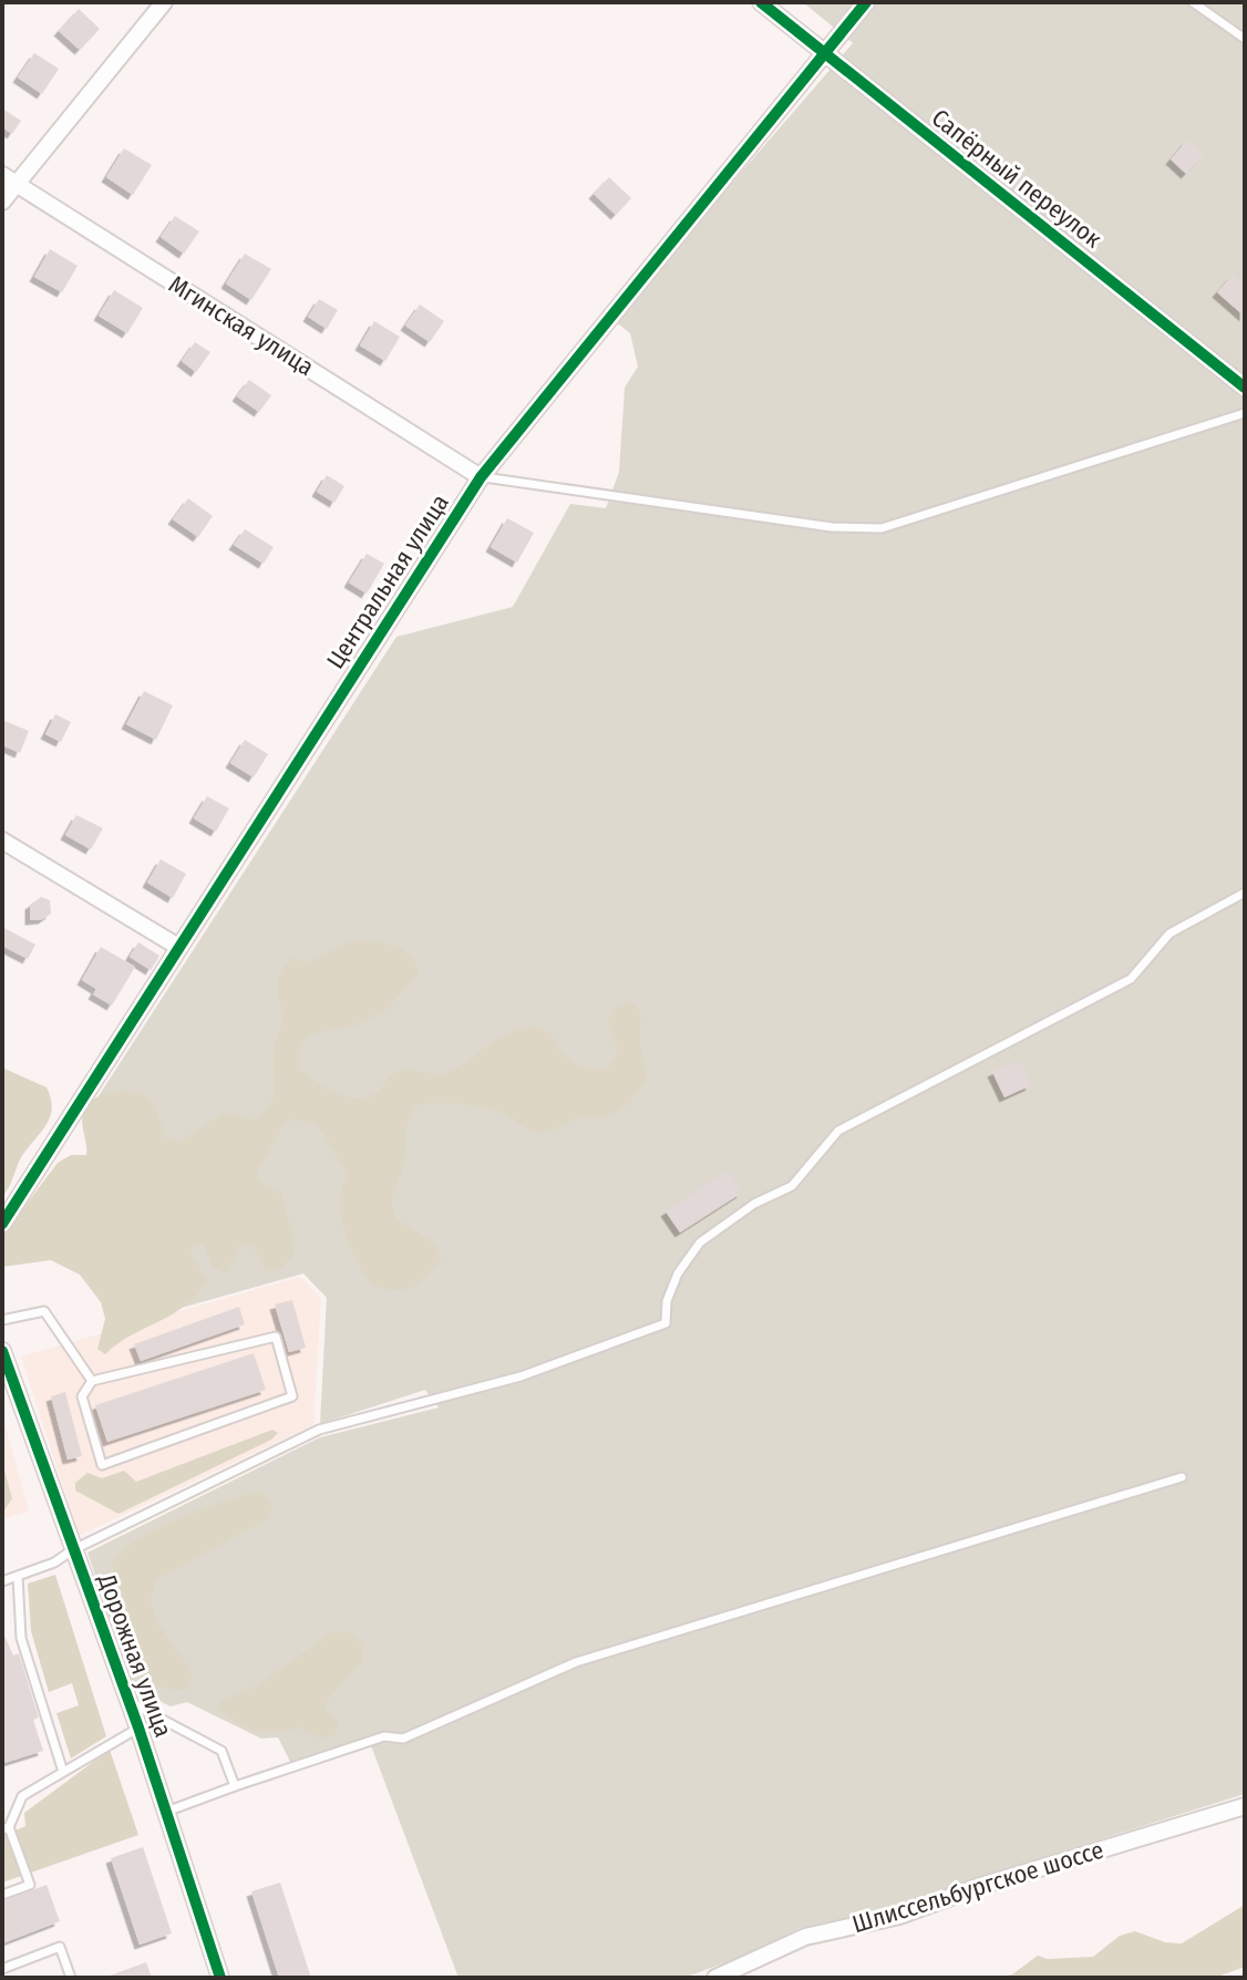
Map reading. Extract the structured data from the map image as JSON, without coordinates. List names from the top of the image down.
{
  "streets": {
    "street": [
      "Сапёрный переулок",
      "Мгинская улица",
      "Центральная улица",
      "Дорожная улица",
      "Шлиссельбургское шоссе"
    ]
  },
  "crossings": [
    ["Сапёрный переулок", "Центральная улица"],
    ["Мгинская улица", "Центральная улица"]
  ]
}
